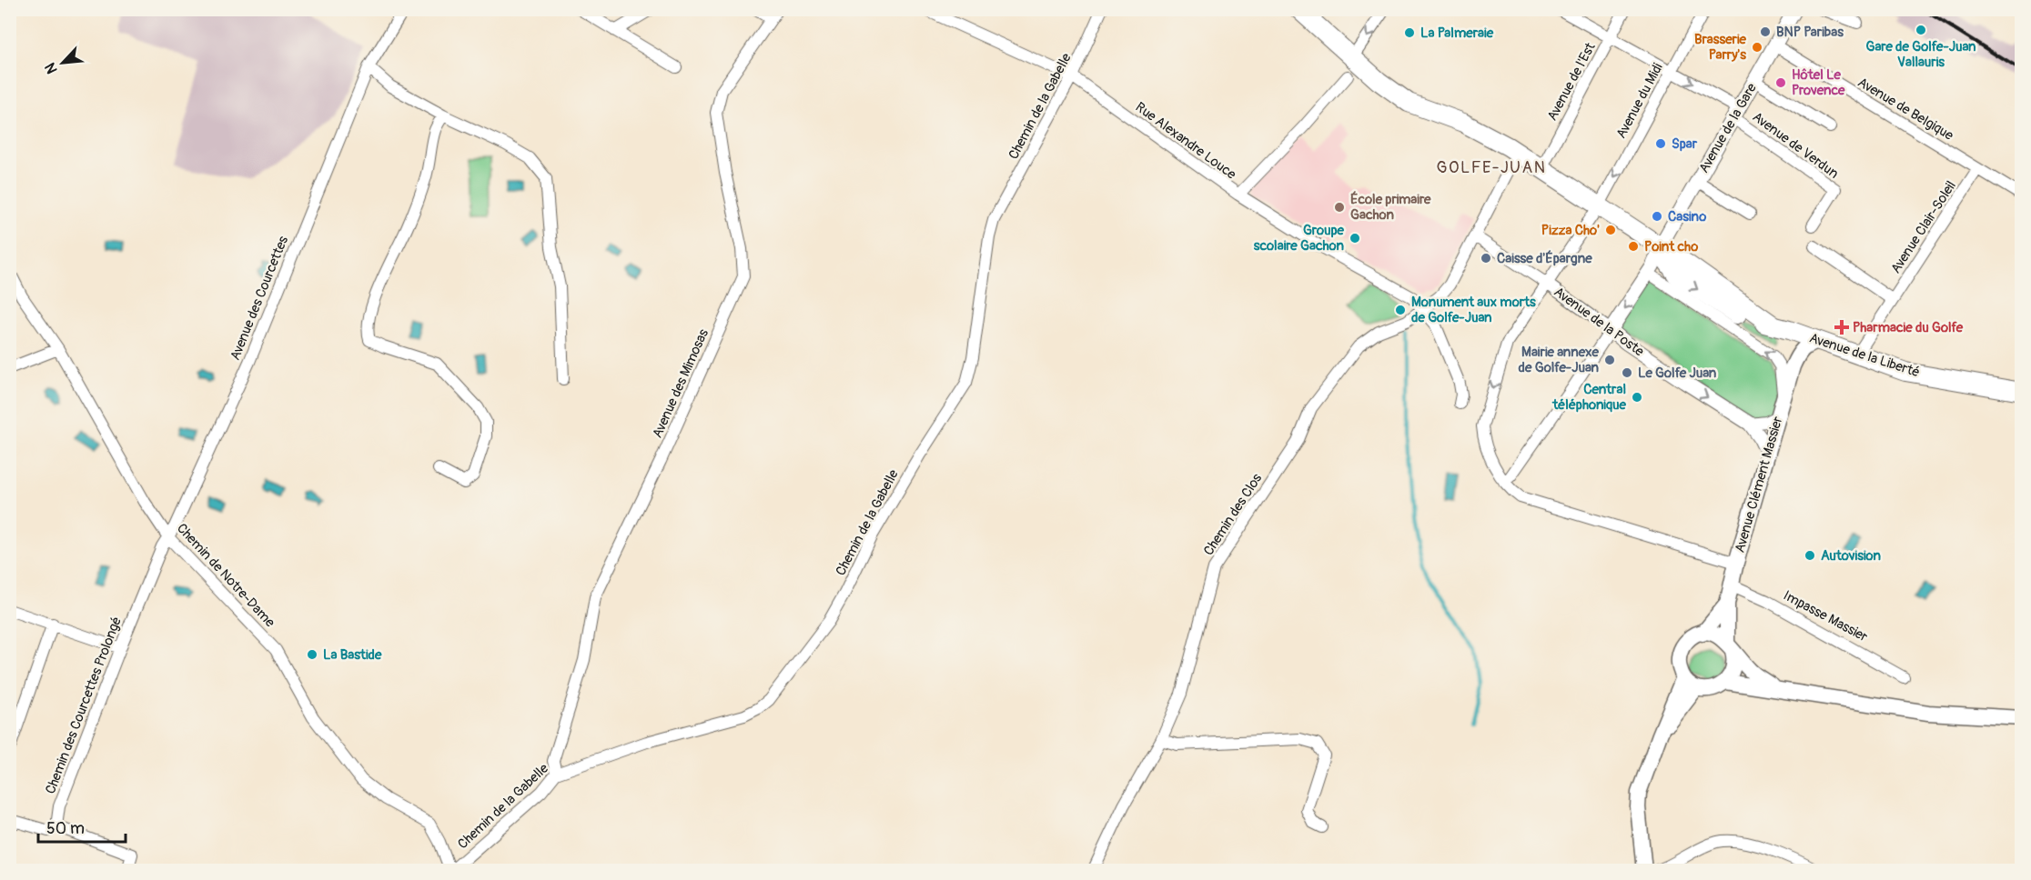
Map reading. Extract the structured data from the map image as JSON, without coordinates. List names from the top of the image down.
{
  "streets": {
    "main road": ["Avenue de la Liberté", "Avenue Clément Massier"],
    "street": [
      "Avenue de l'Est",
      "Avenue du Midi",
      "Chemin de la Gabelle",
      "Avenue de Belgique",
      "Avenue de la Gare",
      "Rue Alexandre Louce",
      "Avenue de Verdun",
      "Avenue Clair-Soleil",
      "Avenue des Courcettes",
      "Avenue de la Poste",
      "Avenue des Mimosas",
      "Chemin des Clos",
      "Chemin de Notre-Dame",
      "Impasse Massier",
      "Chemin des Courcettes Prolongé"
    ]
  },
  "crossings": [
    ["Avenue de l'Est", "Avenue de Verdun"],
    ["Avenue de l'Est", "Avenue de la Liberté"],
    ["Avenue du Midi", "Avenue de Verdun"],
    ["Avenue du Midi", "Avenue de la Poste"],
    ["Avenue du Midi", "Avenue de la Liberté"],
    ["Chemin de la Gabelle", "Rue Alexandre Louce"],
    ["Chemin de la Gabelle", "Avenue des Mimosas"],
    ["Chemin de la Gabelle", "Chemin de Notre-Dame"],
    ["Avenue de Belgique", "Avenue de la Gare"],
    ["Avenue de Belgique", "Avenue Clair-Soleil"],
    ["Avenue de la Gare", "Avenue de Verdun"],
    ["Avenue de la Gare", "Avenue de la Poste"],
    ["Avenue de la Gare", "Avenue de la Liberté"],
    ["Rue Alexandre Louce", "Chemin des Clos"],
    ["Avenue Clair-Soleil", "Avenue de la Liberté"],
    ["Avenue des Courcettes", "Chemin de Notre-Dame"],
    ["Avenue des Courcettes", "Chemin des Courcettes Prolongé"],
    ["Avenue de la Poste", "Avenue Clément Massier"],
    ["Avenue de la Poste", "Chemin des Clos"],
    ["Avenue de la Liberté", "Avenue Clément Massier"],
    ["Avenue de la Liberté", "Chemin des Clos"],
    ["Avenue Clément Massier", "Impasse Massier"],
    ["Chemin de Notre-Dame", "Chemin des Courcettes Prolongé"]
  ],
  "districts": ["GOLFE-JUAN"],
  "places": {
    "other": [
      "Gare de Golfe-Juan Vallauris",
      "BNP Paribas",
      "La Palmeraie",
      "Brasserie Parry's",
      "Hôtel Le Provence",
      "Spar",
      "École primaire Gachon",
      "Casino",
      "Pizza Cho'",
      "Groupe scolaire Gachon",
      "Point cho",
      "Caisse d'Épargne",
      "Monument aux morts de Golfe-Juan",
      "Mairie annexe de Golfe-Juan",
      "Le Golfe Juan",
      "Central téléphonique",
      "Autovision",
      "La Bastide"
    ],
    "health": ["Pharmacie du Golfe"]
  },
  "scale_bar": "50 m",
  "north": "bottom left"
}
